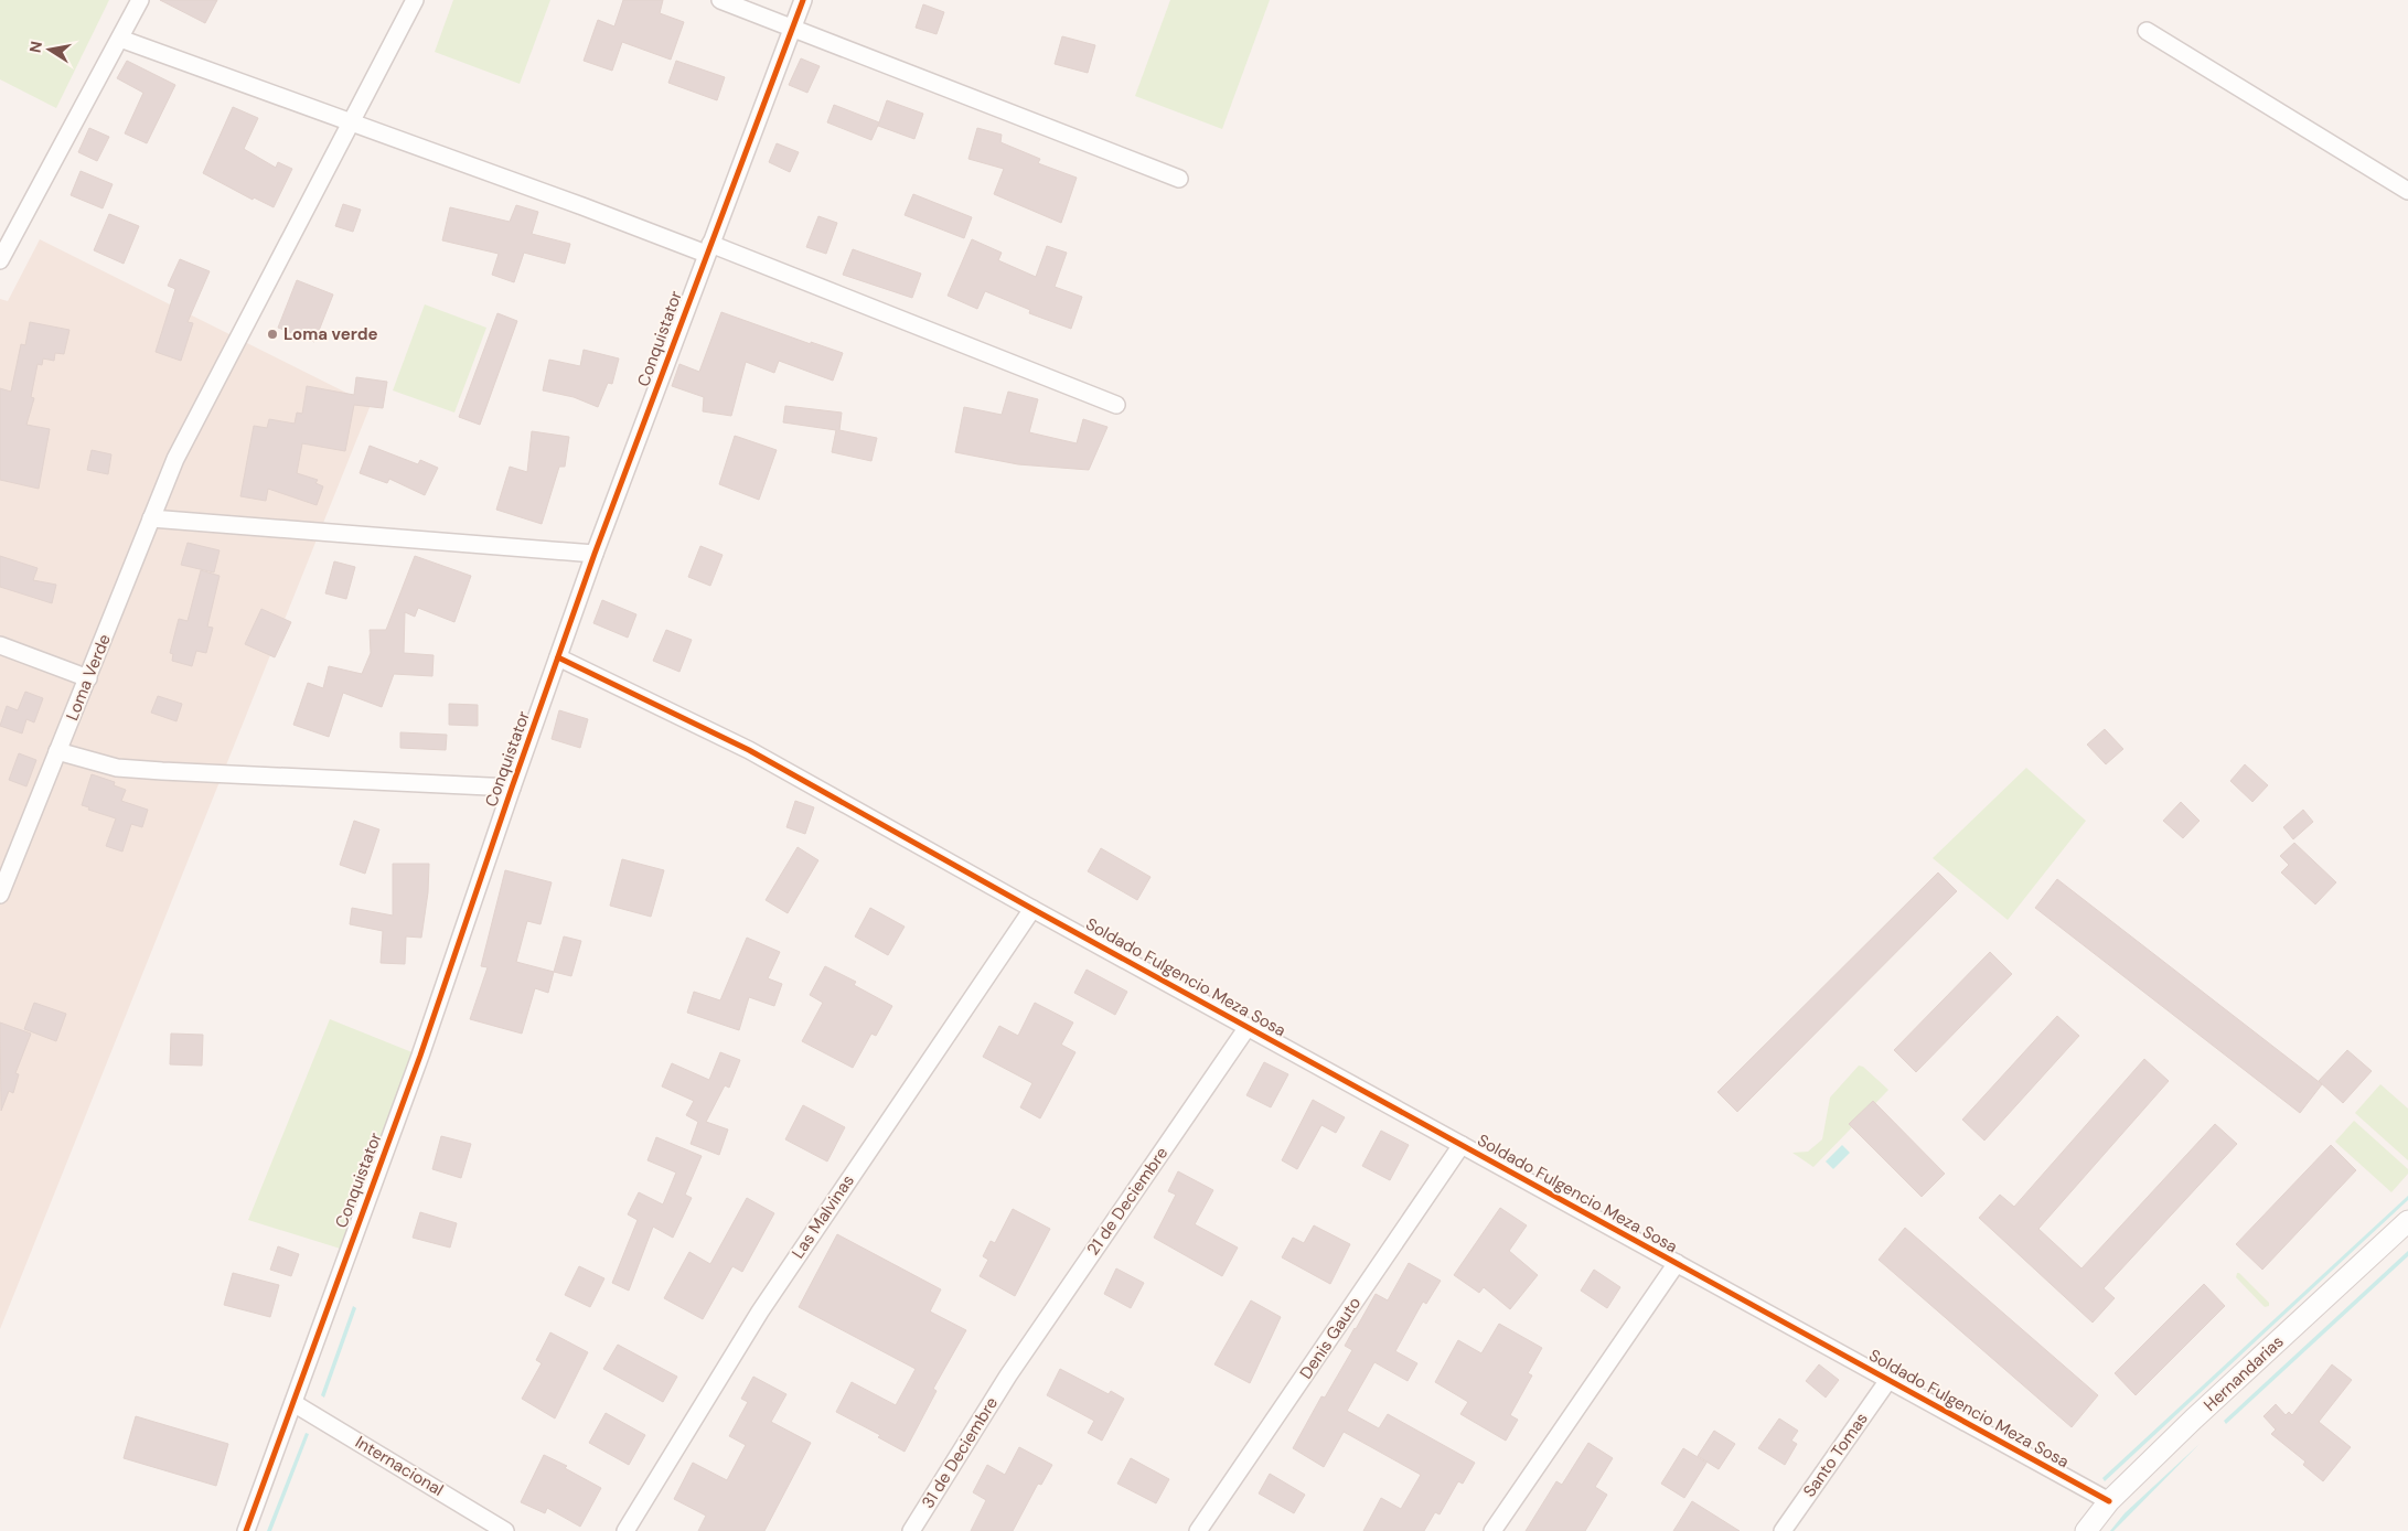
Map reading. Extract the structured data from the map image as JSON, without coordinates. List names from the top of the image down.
{
  "streets": {
    "street": [
      "Conquistator",
      "Loma Verde",
      "Soldado Fulgencio Meza Sosa",
      "21 de Deciembre",
      "Las Malvinas",
      "Denis Gauto",
      "Hernandarias",
      "31 de Deciembre",
      "Santo Tomas",
      "Internacional"
    ]
  },
  "crossings": [
    ["Conquistator", "Soldado Fulgencio Meza Sosa"],
    ["Conquistator", "Internacional"],
    ["Soldado Fulgencio Meza Sosa", "21 de Deciembre"],
    ["Soldado Fulgencio Meza Sosa", "Las Malvinas"],
    ["Soldado Fulgencio Meza Sosa", "Denis Gauto"],
    ["Soldado Fulgencio Meza Sosa", "Hernandarias"],
    ["Soldado Fulgencio Meza Sosa", "Santo Tomas"],
    ["21 de Deciembre", "31 de Deciembre"]
  ],
  "places": ["Loma verde"],
  "north": "left"
}
